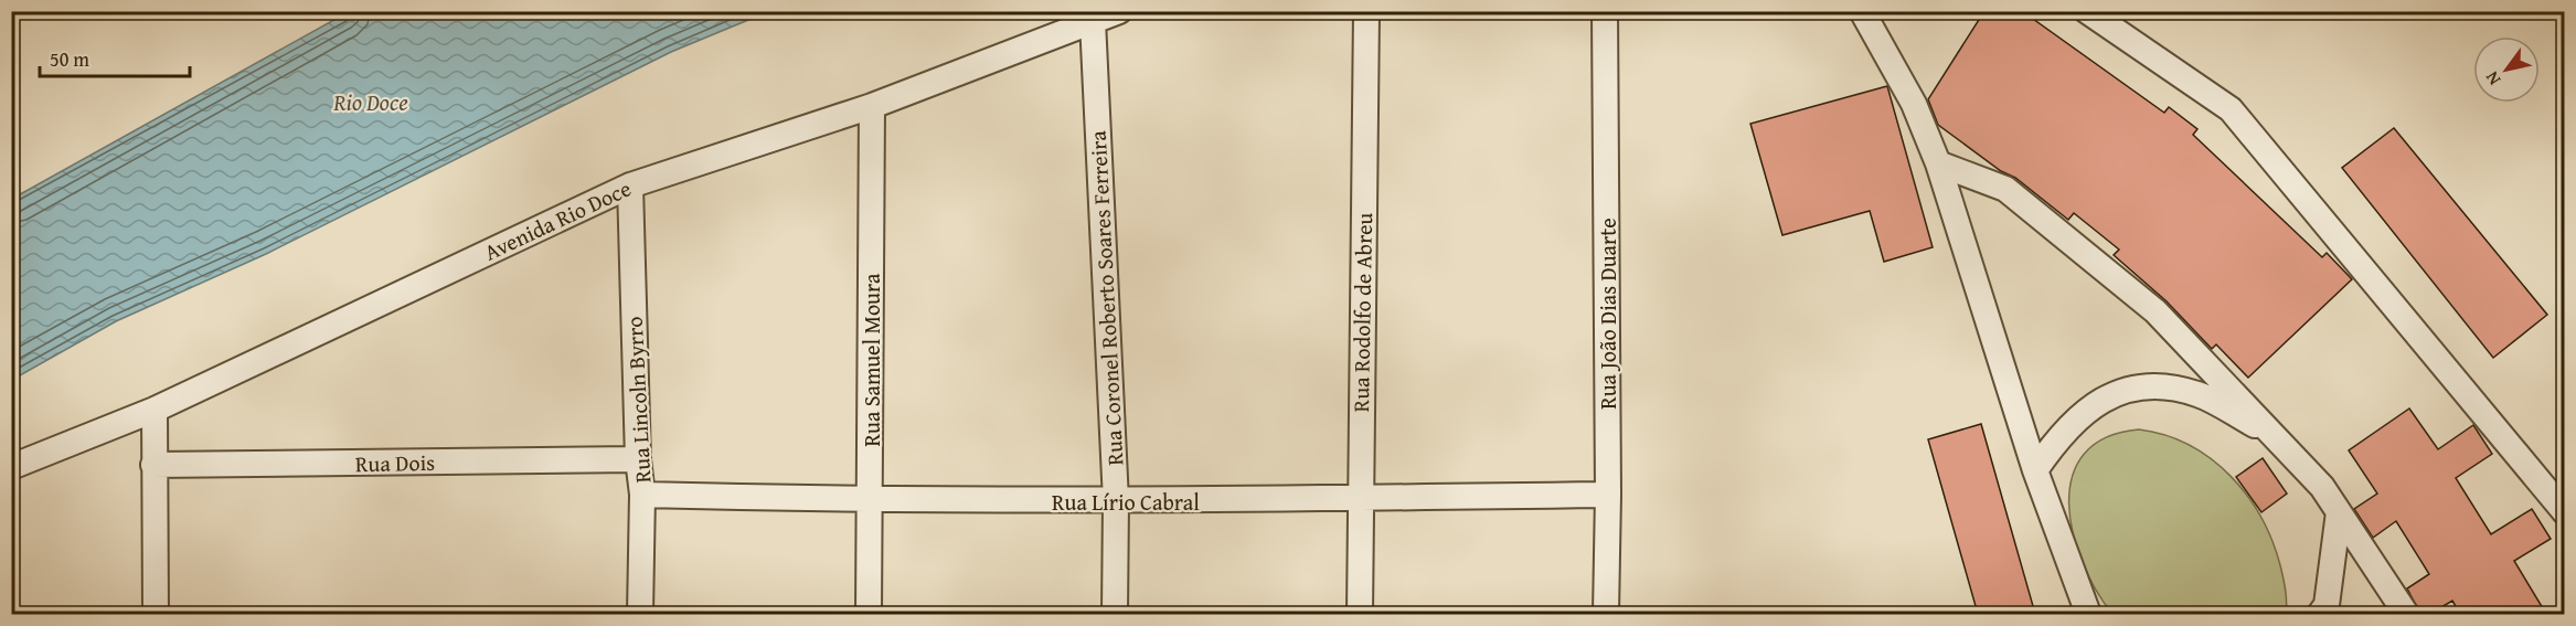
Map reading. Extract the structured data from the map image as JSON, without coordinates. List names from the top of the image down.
{
  "streets": {
    "street": [
      "Avenida Rio Doce",
      "Rua Coronel Roberto Soares Ferreira",
      "Rua Rodolfo de Abreu",
      "Rua João Dias Duarte",
      "Rua Samuel Moura",
      "Rua Lincoln Byrro",
      "Rua Dois",
      "Rua Lírio Cabral"
    ]
  },
  "crossings": [
    ["Avenida Rio Doce", "Rua Coronel Roberto Soares Ferreira"],
    ["Avenida Rio Doce", "Rua Samuel Moura"],
    ["Avenida Rio Doce", "Rua Lincoln Byrro"],
    ["Rua Coronel Roberto Soares Ferreira", "Rua Lírio Cabral"],
    ["Rua Rodolfo de Abreu", "Rua Lírio Cabral"],
    ["Rua João Dias Duarte", "Rua Lírio Cabral"],
    ["Rua Samuel Moura", "Rua Lírio Cabral"],
    ["Rua Lincoln Byrro", "Rua Dois"],
    ["Rua Lincoln Byrro", "Rua Lírio Cabral"]
  ],
  "water": ["Rio Doce"],
  "scale_bar": "50 m",
  "north": "bottom left"
}
